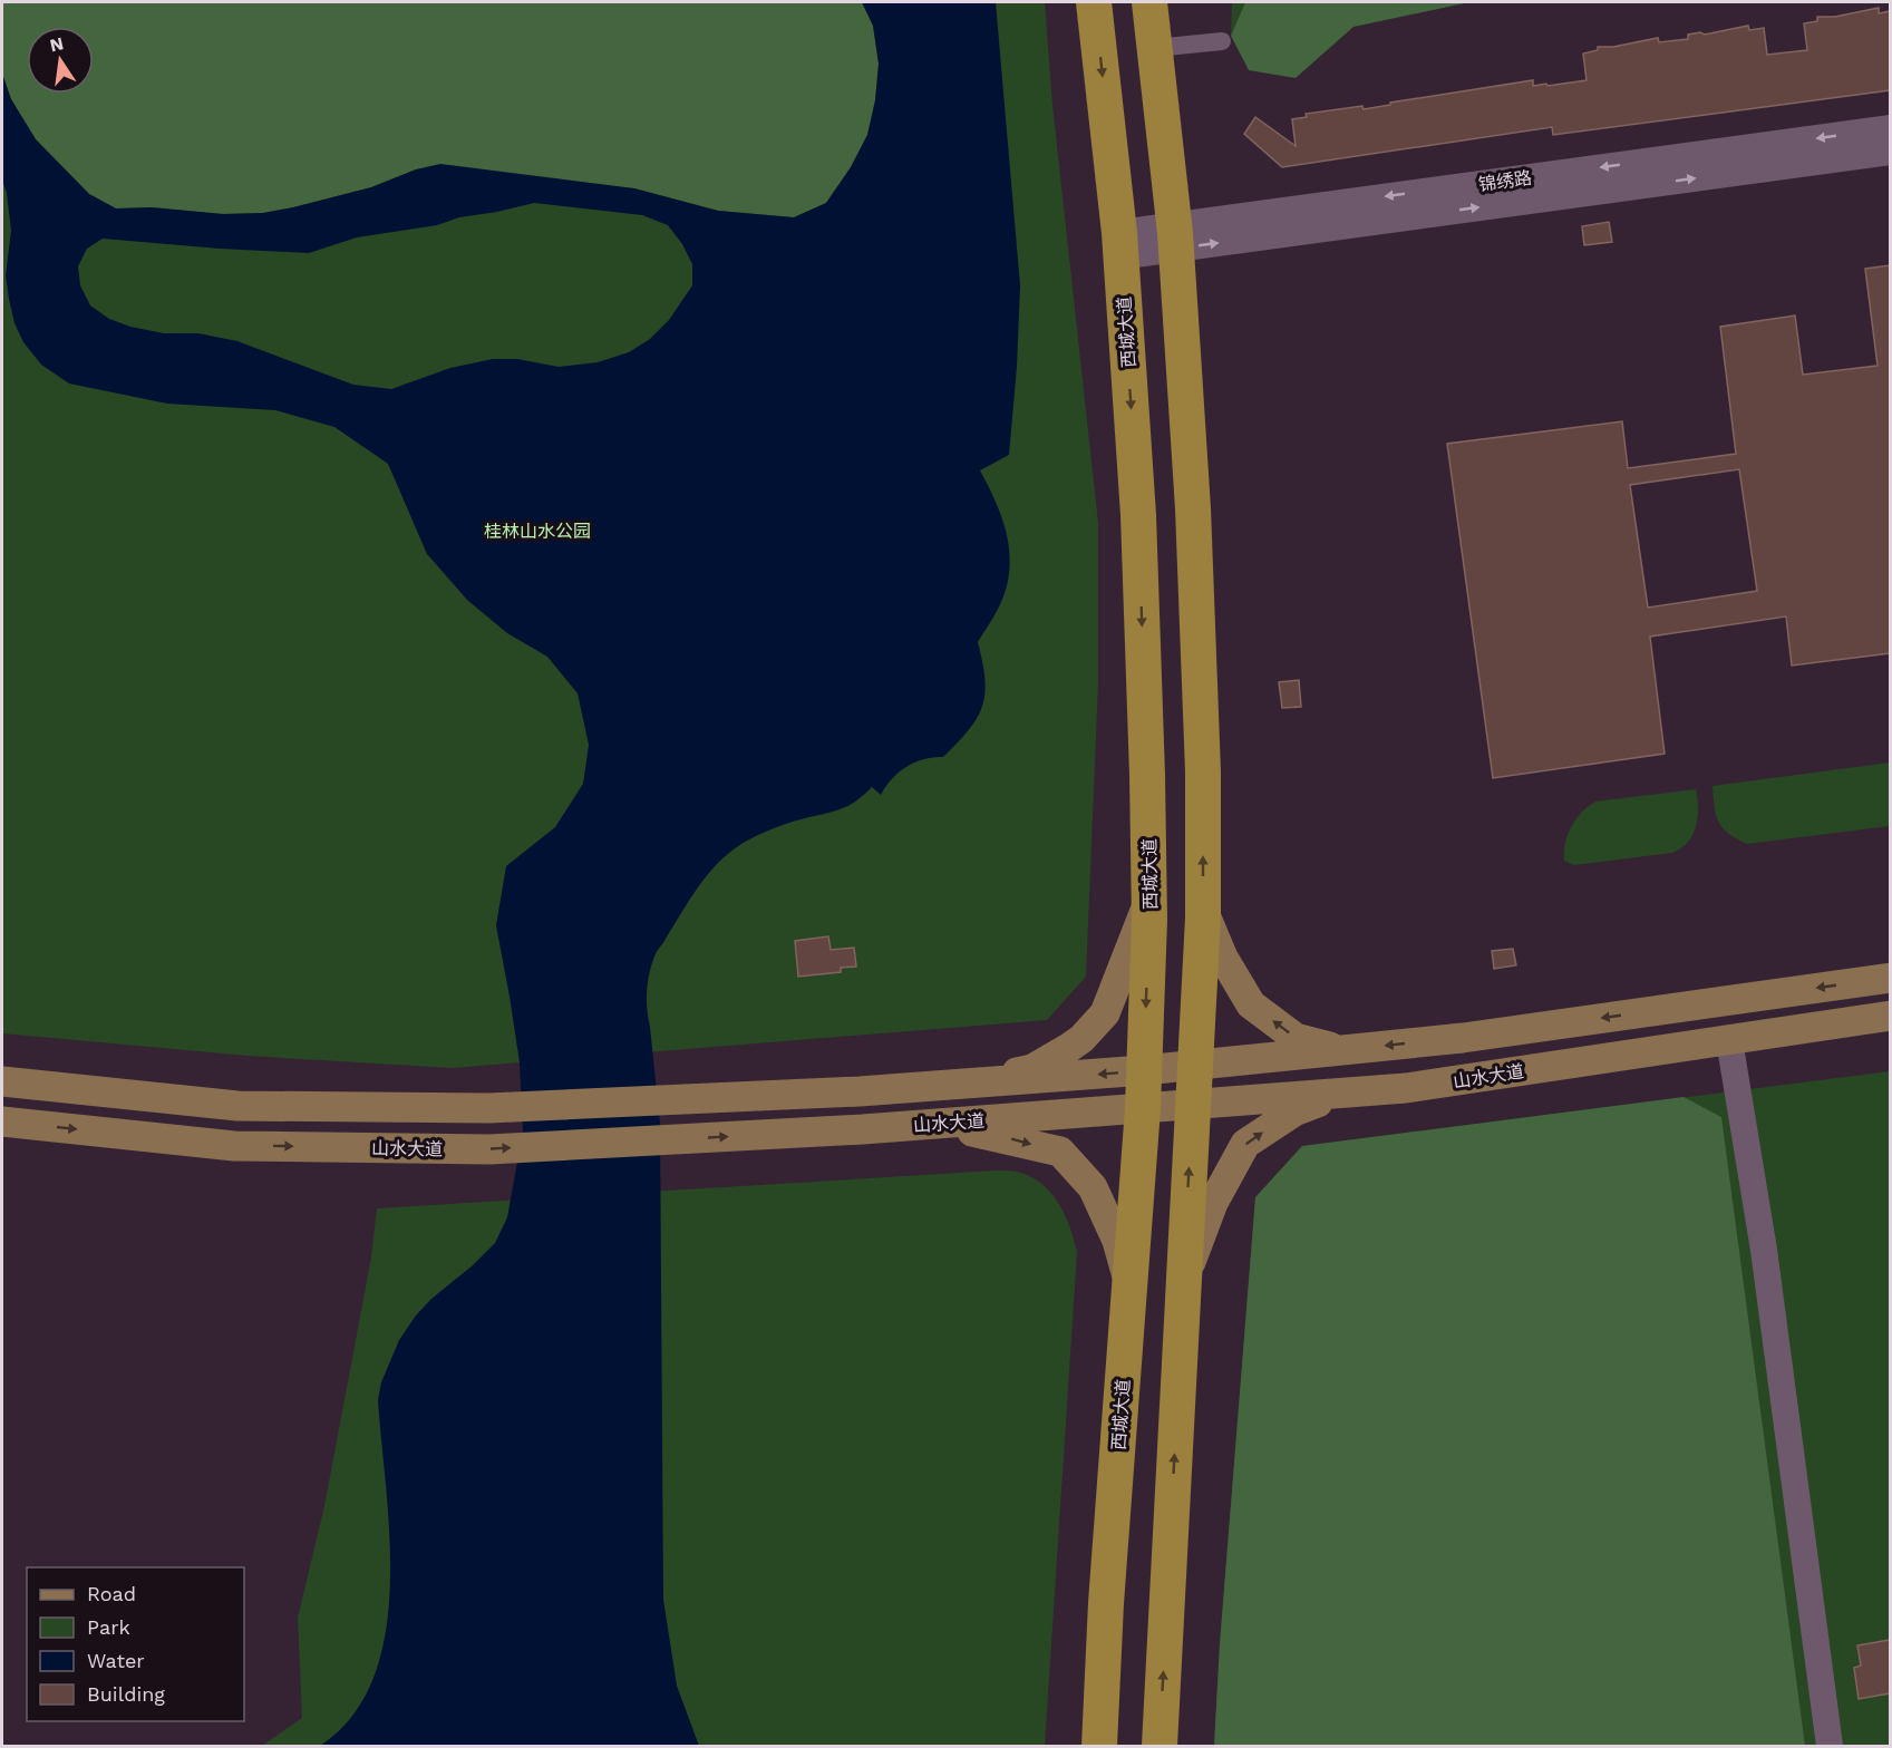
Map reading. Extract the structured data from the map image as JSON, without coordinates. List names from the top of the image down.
{
  "streets": {
    "highway": ["西城大道"],
    "main road": ["山水大道"],
    "street": ["锦绣路"]
  },
  "crossings": [
    ["锦绣路", "西城大道"],
    ["西城大道", "山水大道"]
  ],
  "parks": ["桂林山水公园"],
  "legend": [
    "Road",
    "Park",
    "Water",
    "Building"
  ],
  "north": "top"
}
